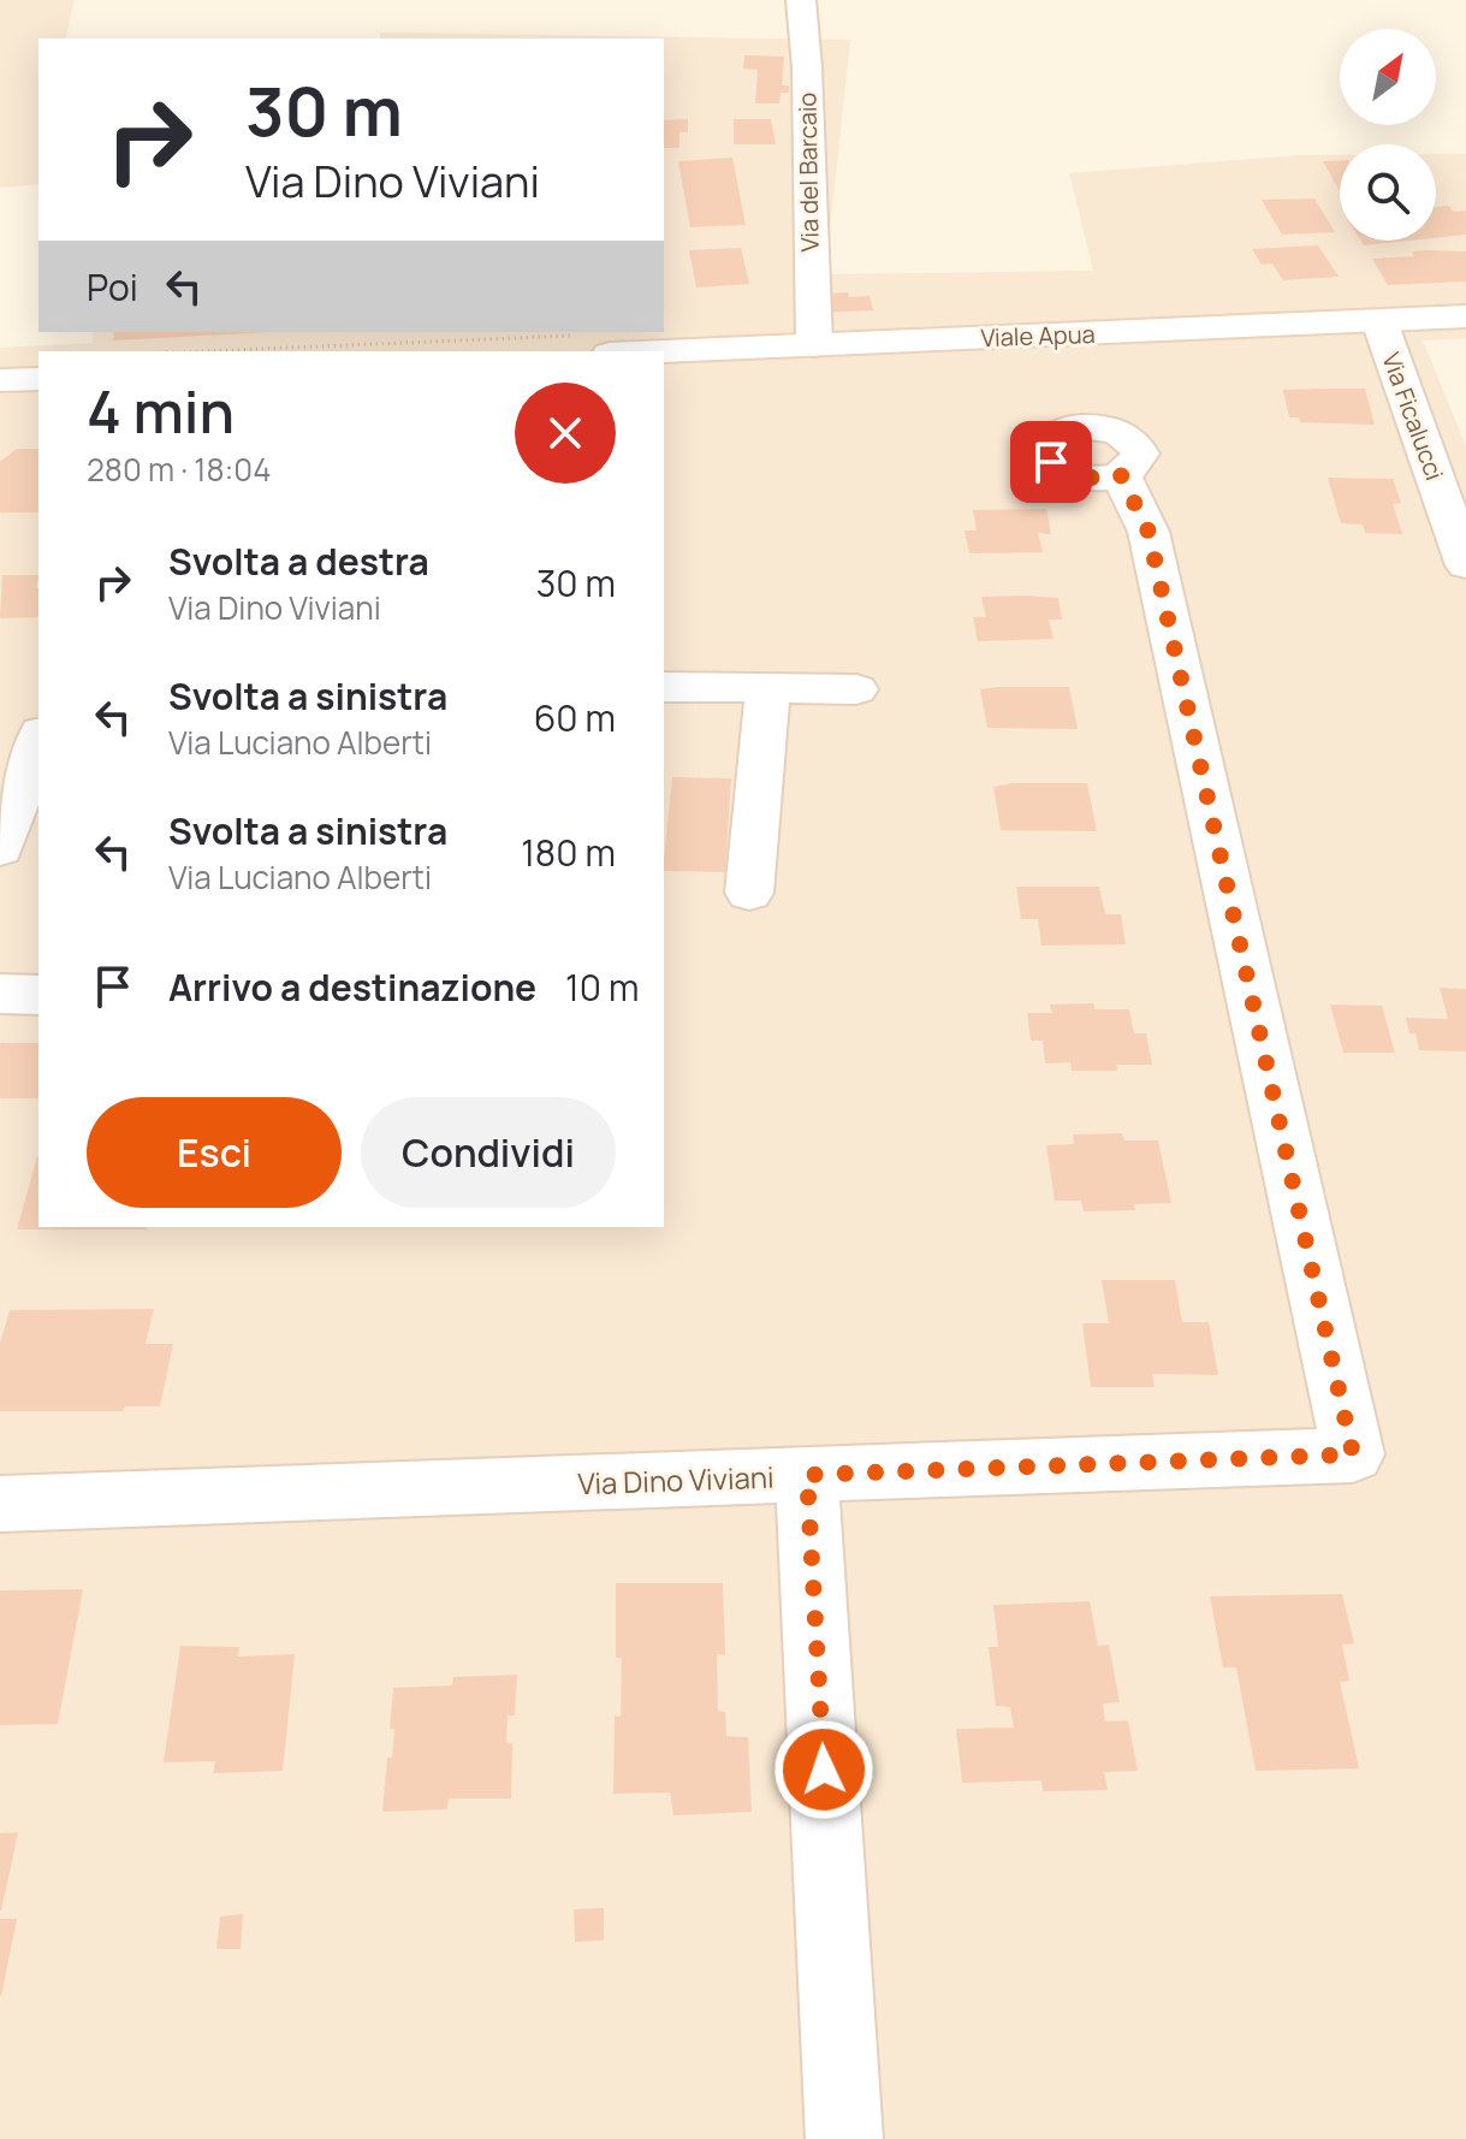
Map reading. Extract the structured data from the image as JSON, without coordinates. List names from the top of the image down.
{
  "streets": {
    "street": [
      "Via del Barcaio",
      "Viale Apua",
      "Via Ficalucci",
      "Via Dino Viviani"
    ]
  },
  "crossings": [
    ["Via del Barcaio", "Viale Apua"],
    ["Viale Apua", "Via Ficalucci"]
  ],
  "north": "top right",
  "page": {
    "turn": ["30 m", "Via Dino Viviani"],
    "then": "Poi",
    "heading": ["4 min", "280 m · 18:04"],
    "list": [
      {
        "name": "Svolta a destra",
        "note": "Via Dino Viviani",
        "value": "30 m"
      },
      {
        "name": "Svolta a sinistra",
        "note": "Via Luciano Alberti",
        "value": "60 m"
      },
      {
        "name": "Svolta a sinistra",
        "note": "Via Luciano Alberti",
        "value": "180 m"
      },
      {
        "name": "Arrivo a destinazione",
        "value": "10 m"
      }
    ],
    "buttons": ["Esci", "Condividi"]
  }
}
